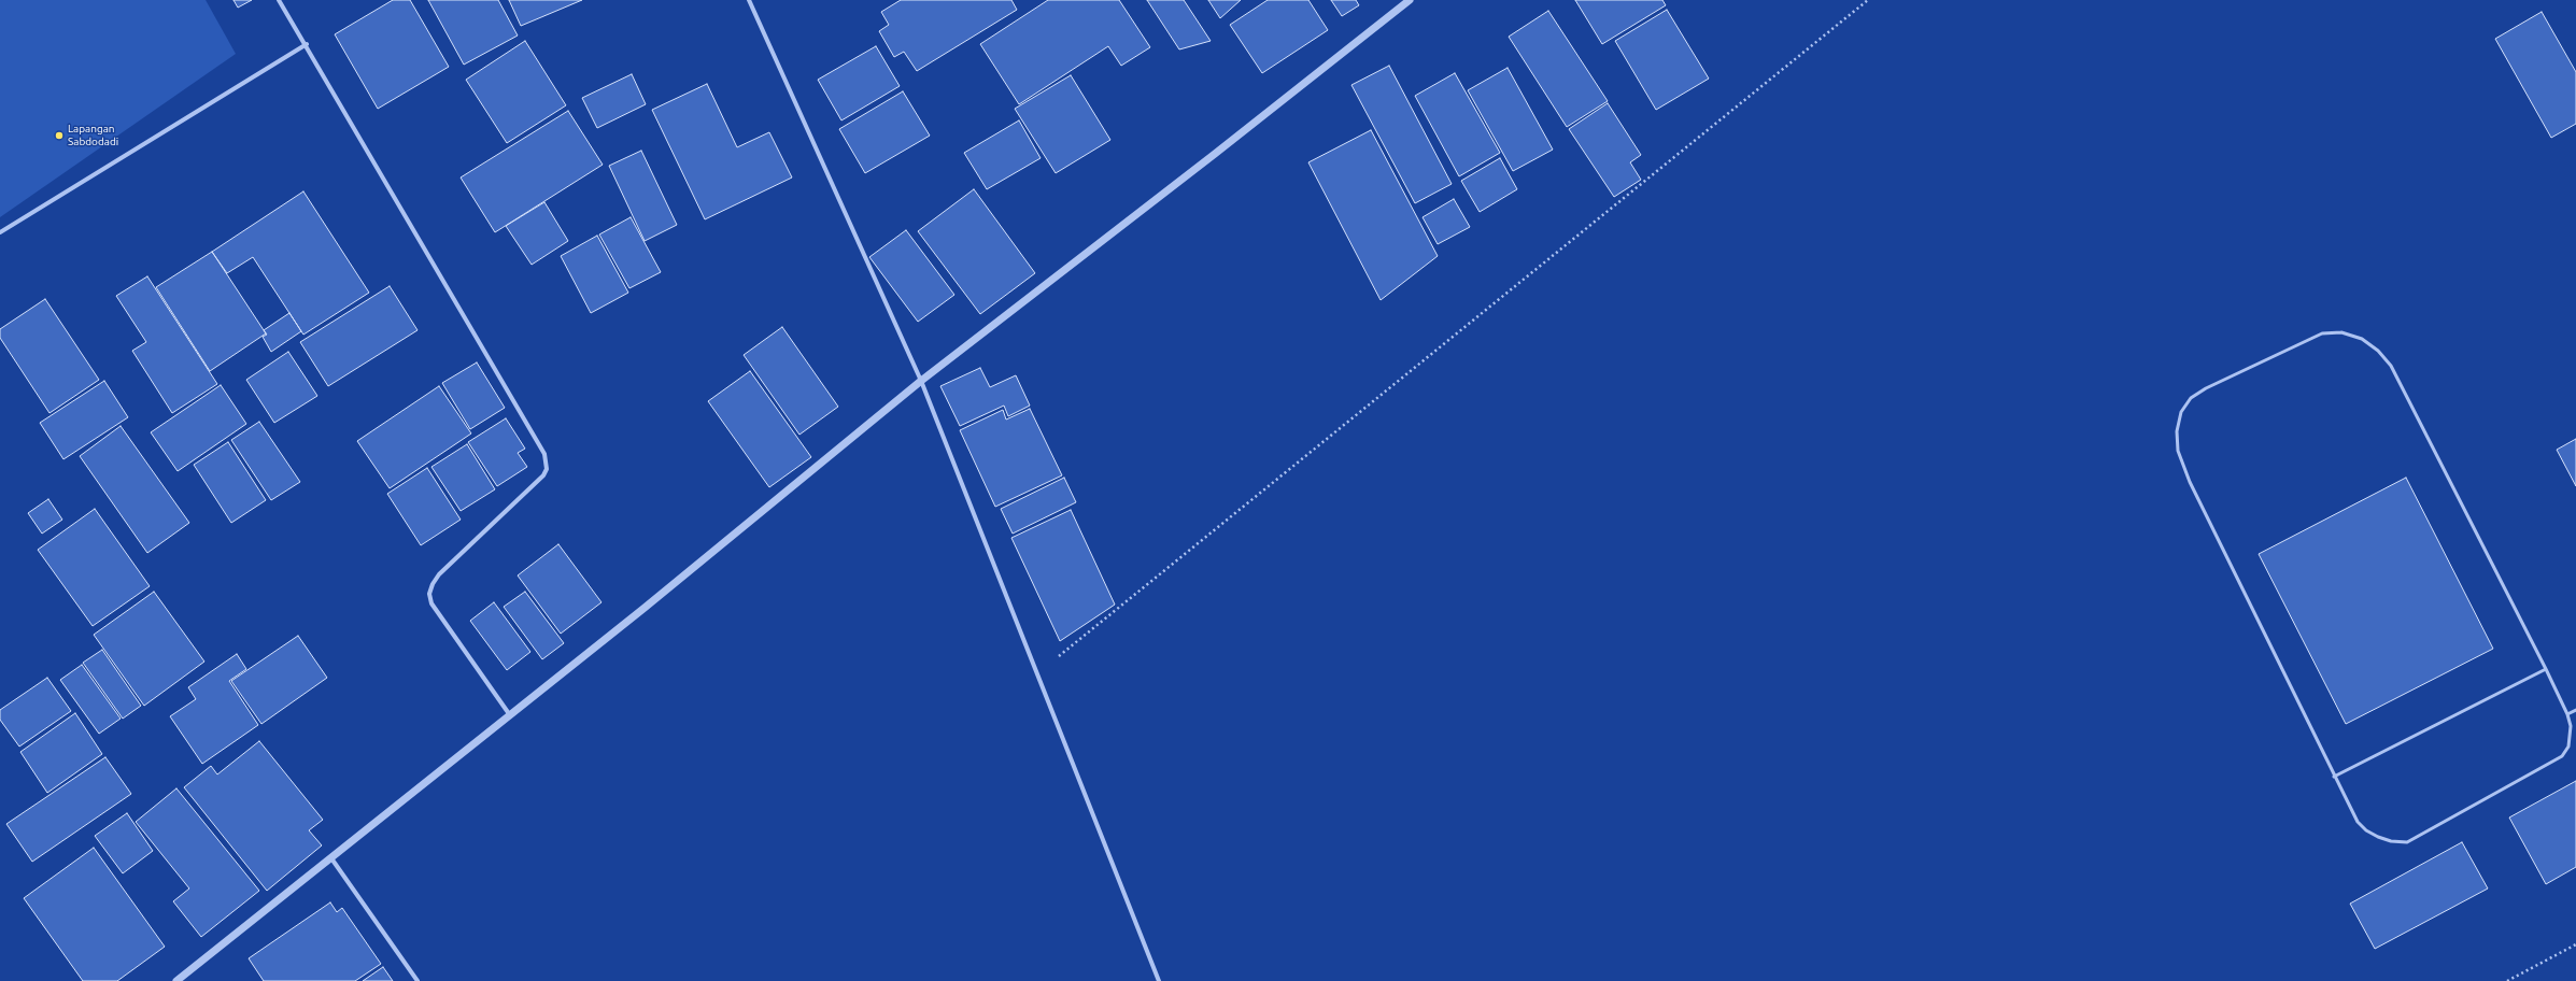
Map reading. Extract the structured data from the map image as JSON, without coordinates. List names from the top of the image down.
{
  "places": ["Lapangan Sabdodadi"]
}
